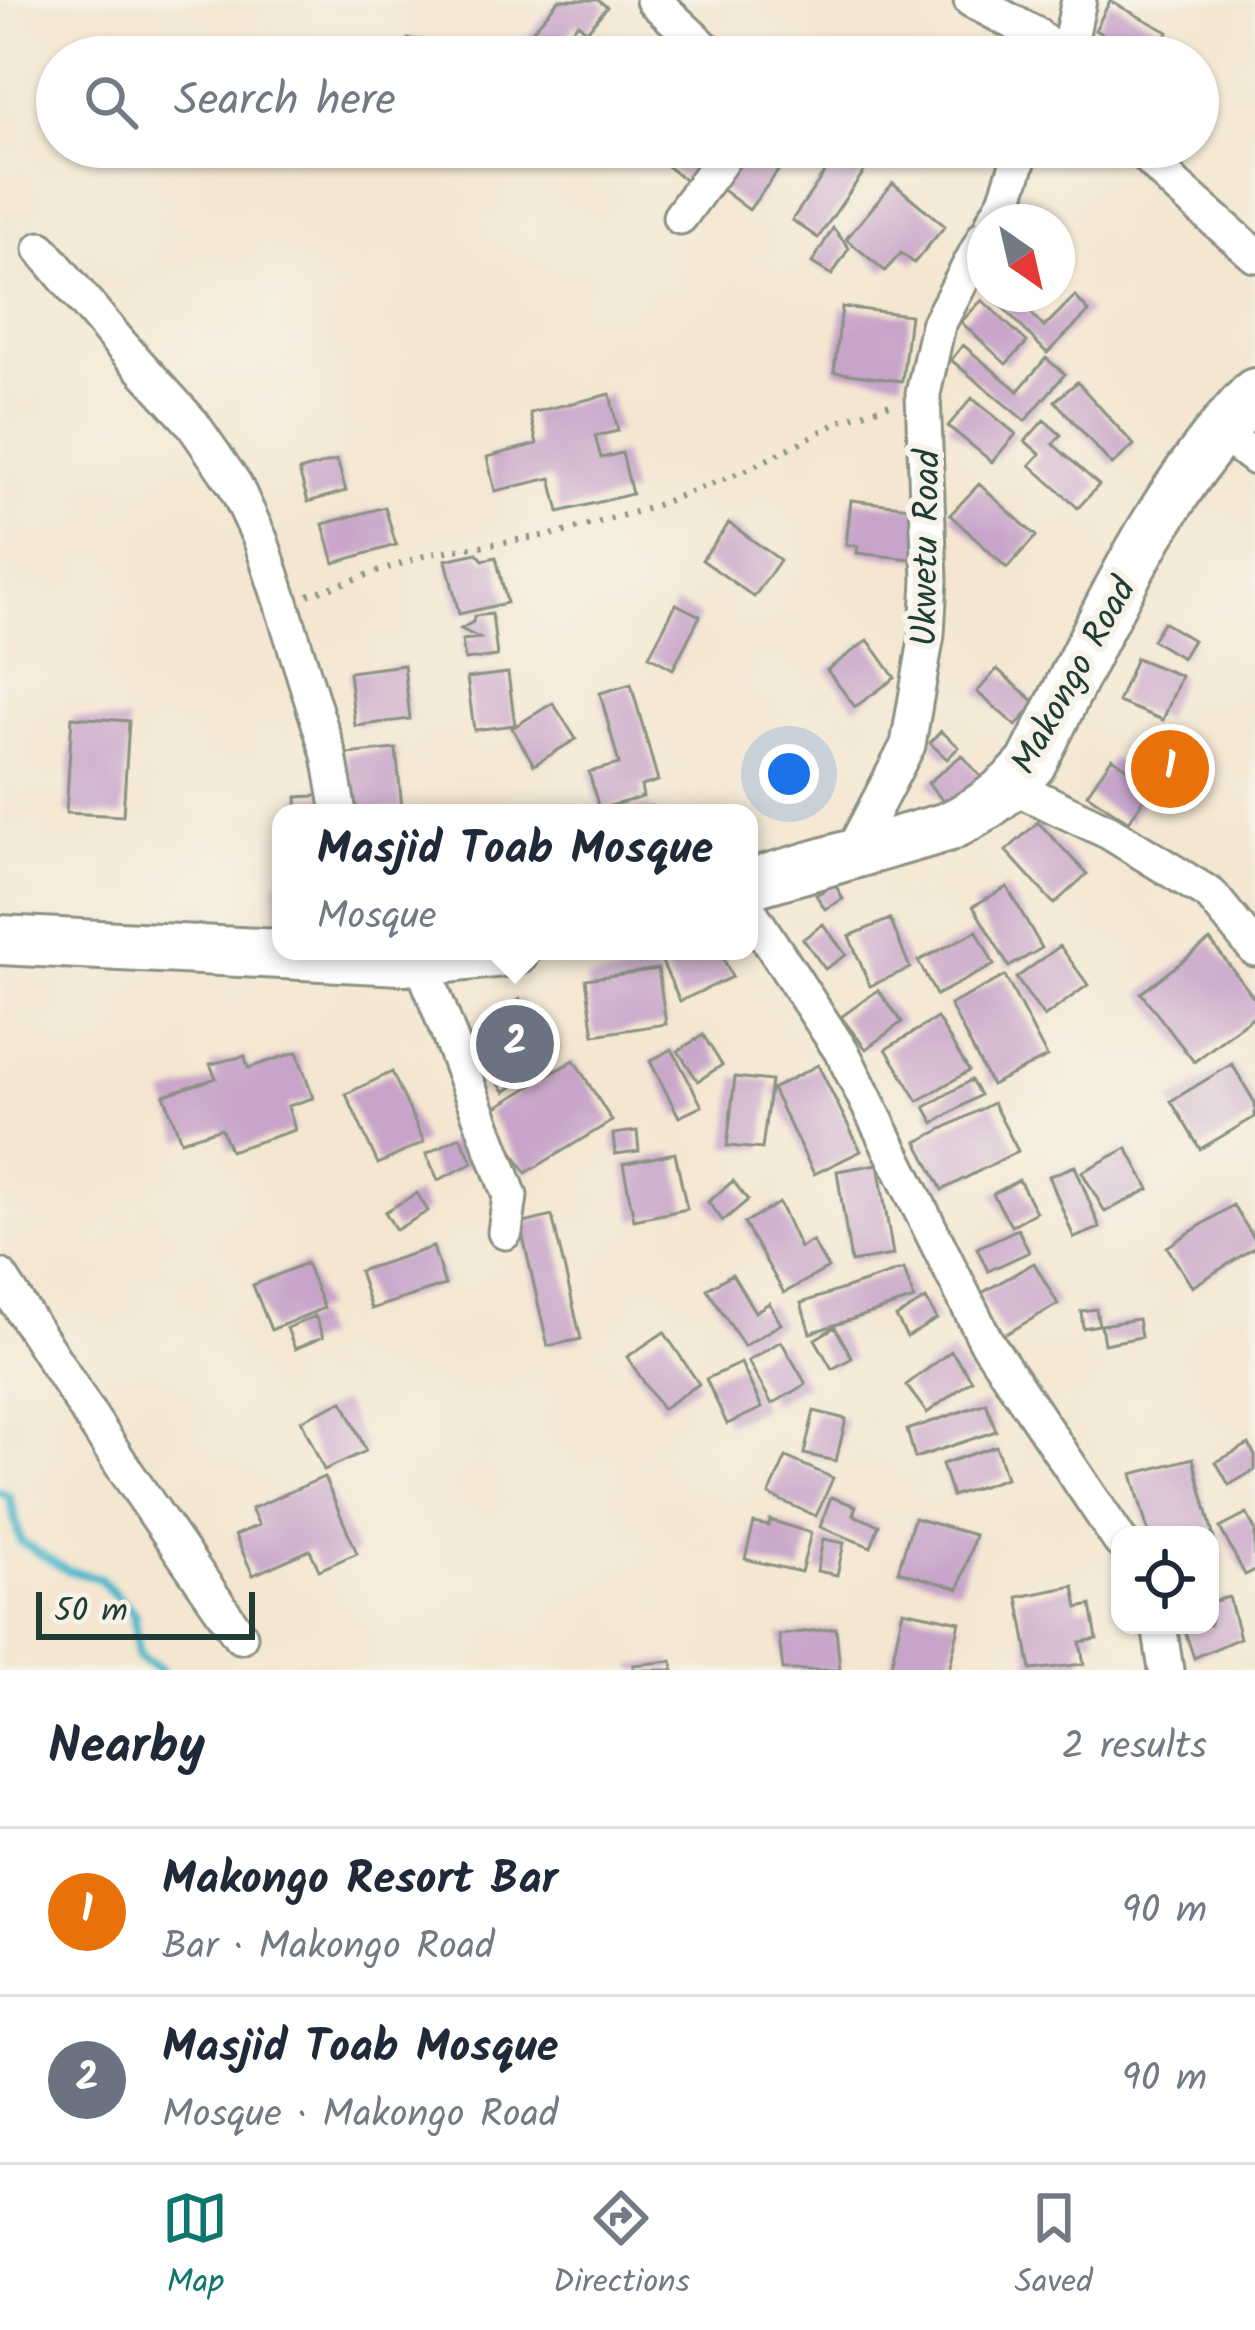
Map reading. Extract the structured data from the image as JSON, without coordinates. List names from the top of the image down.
{
  "streets": {
    "street": ["Ukwetu Road", "Makongo Road"]
  },
  "crossings": [
    ["Ukwetu Road", "Makongo Road"]
  ],
  "scale_bar": "50 m",
  "north": "bottom right",
  "page": {
    "search": "Search here",
    "pins": ["1", "2"],
    "popup": ["Masjid Toab Mosque", "Mosque"],
    "scale": "50 m",
    "heading": ["Nearby", "2 results"],
    "list": [
      {
        "mark": "1",
        "name": "Makongo Resort Bar",
        "note": "Bar · Makongo Road",
        "value": "90 m"
      },
      {
        "mark": "2",
        "name": "Masjid Toab Mosque",
        "note": "Mosque · Makongo Road",
        "value": "90 m"
      }
    ],
    "nav": ["Map", "Directions", "Saved"]
  }
}
